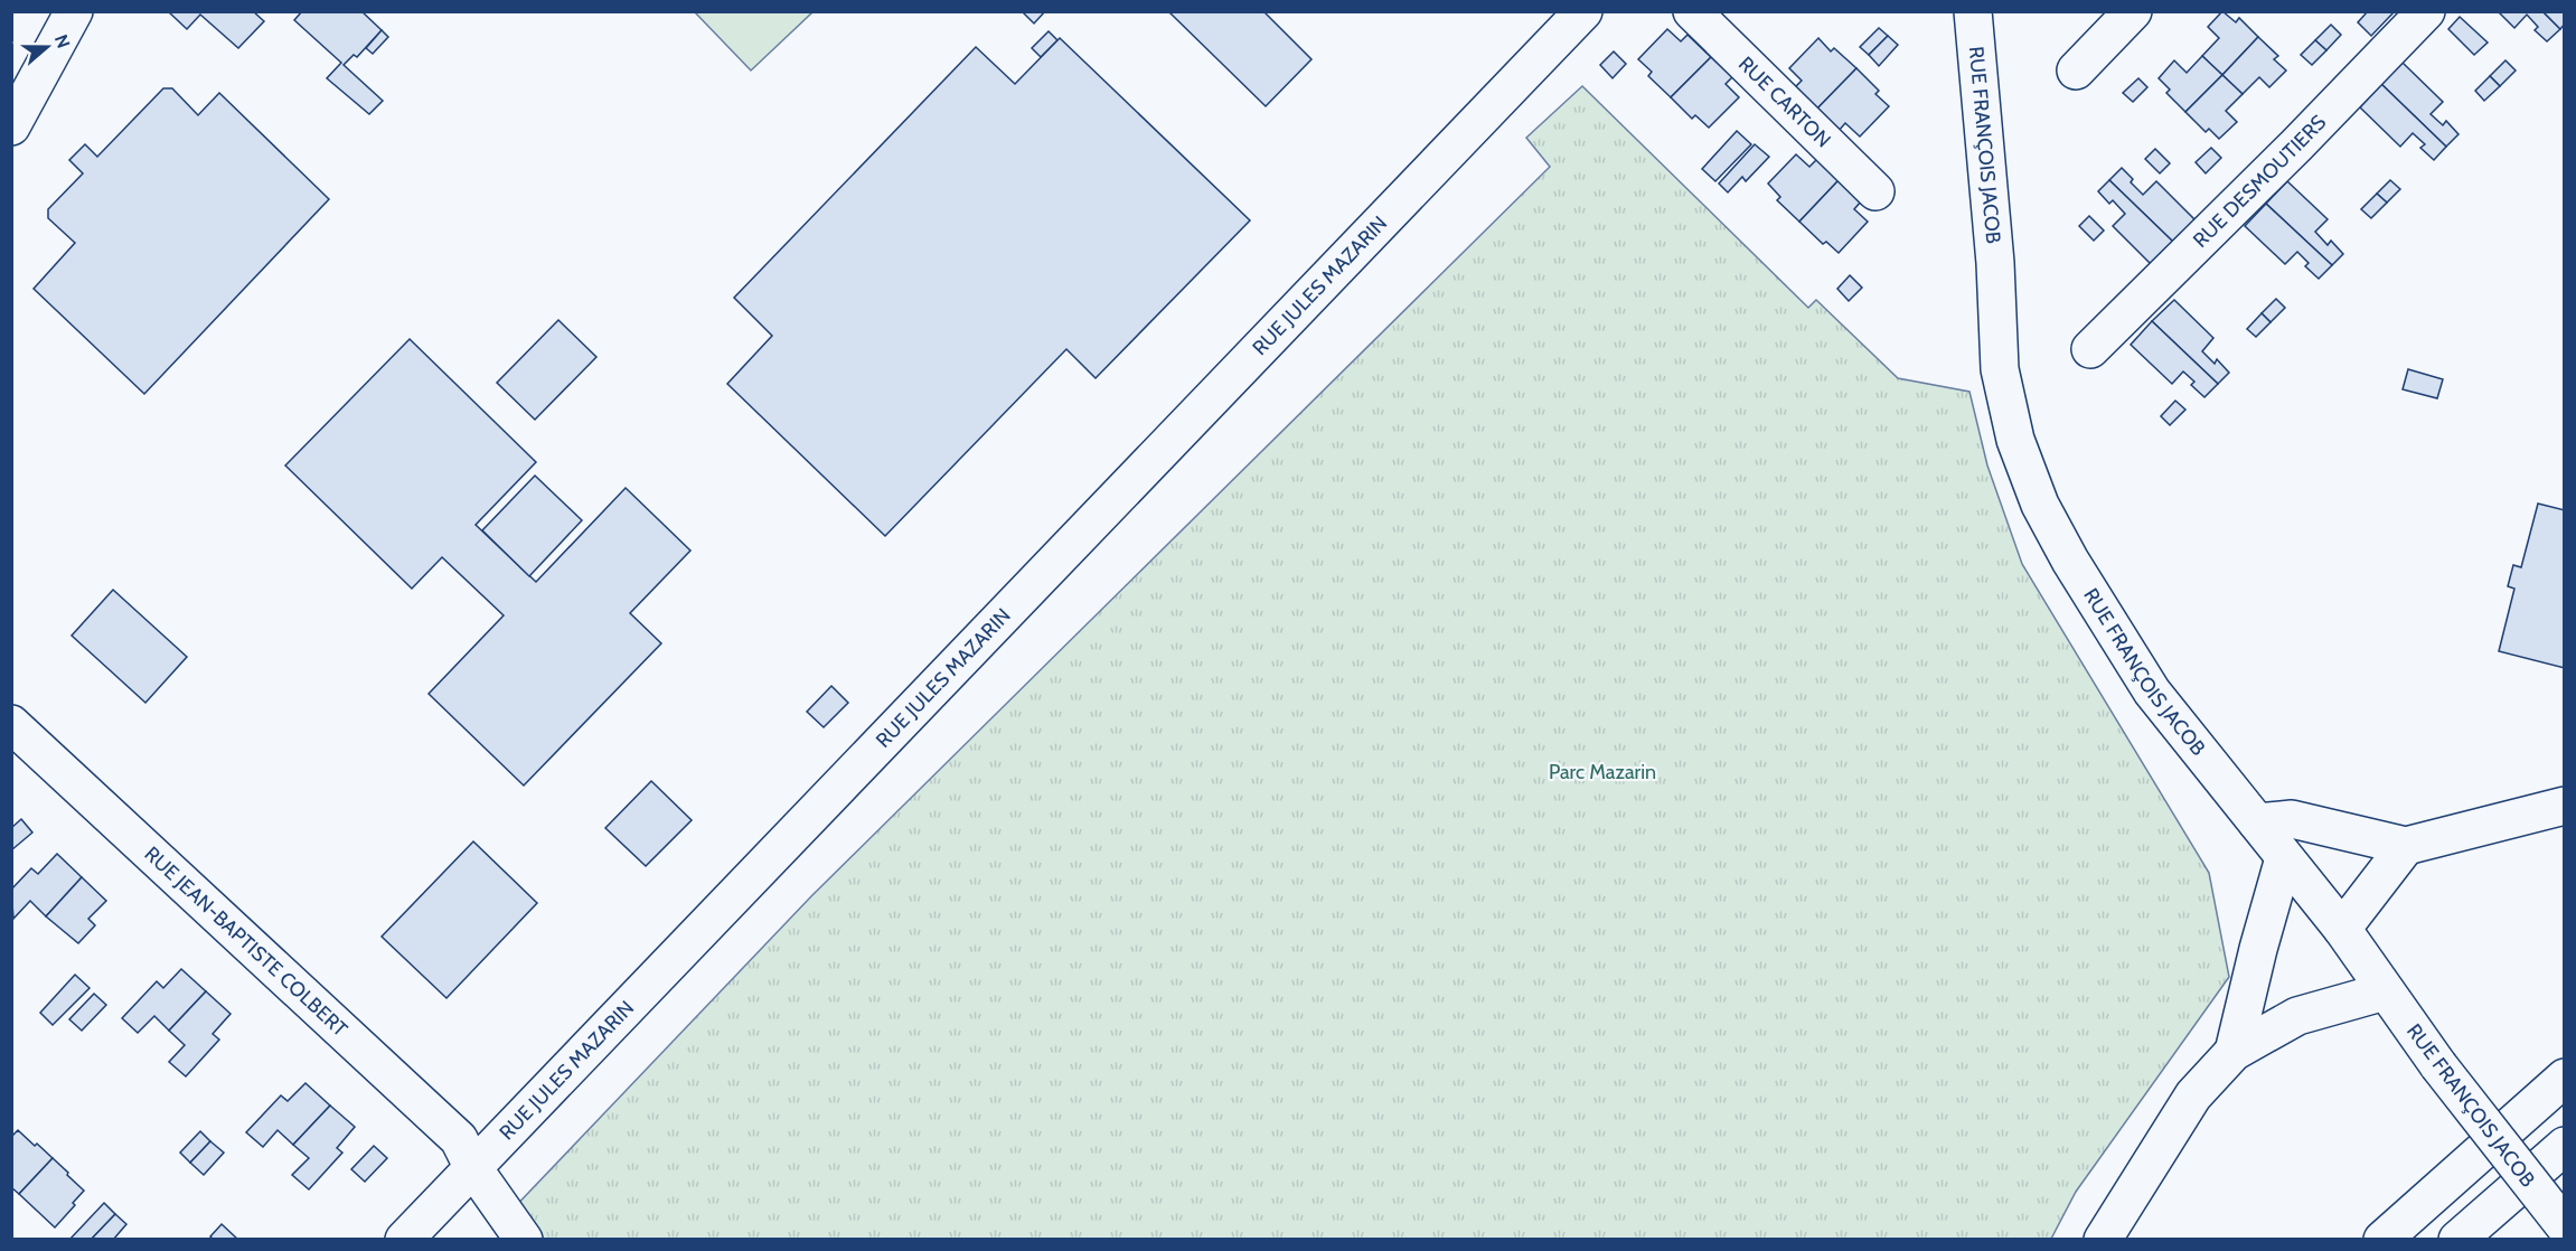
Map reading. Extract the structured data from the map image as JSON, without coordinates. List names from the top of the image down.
{
  "streets": {
    "main road": [
      "RUE CARTON",
      "RUE FRANÇOIS JACOB",
      "RUE DESMOUTIERS",
      "RUE JULES MAZARIN",
      "RUE JEAN-BAPTISTE COLBERT"
    ]
  },
  "crossings": [
    ["RUE JULES MAZARIN", "RUE JEAN-BAPTISTE COLBERT"]
  ],
  "parks": ["Parc Mazarin"],
  "north": "right"
}
